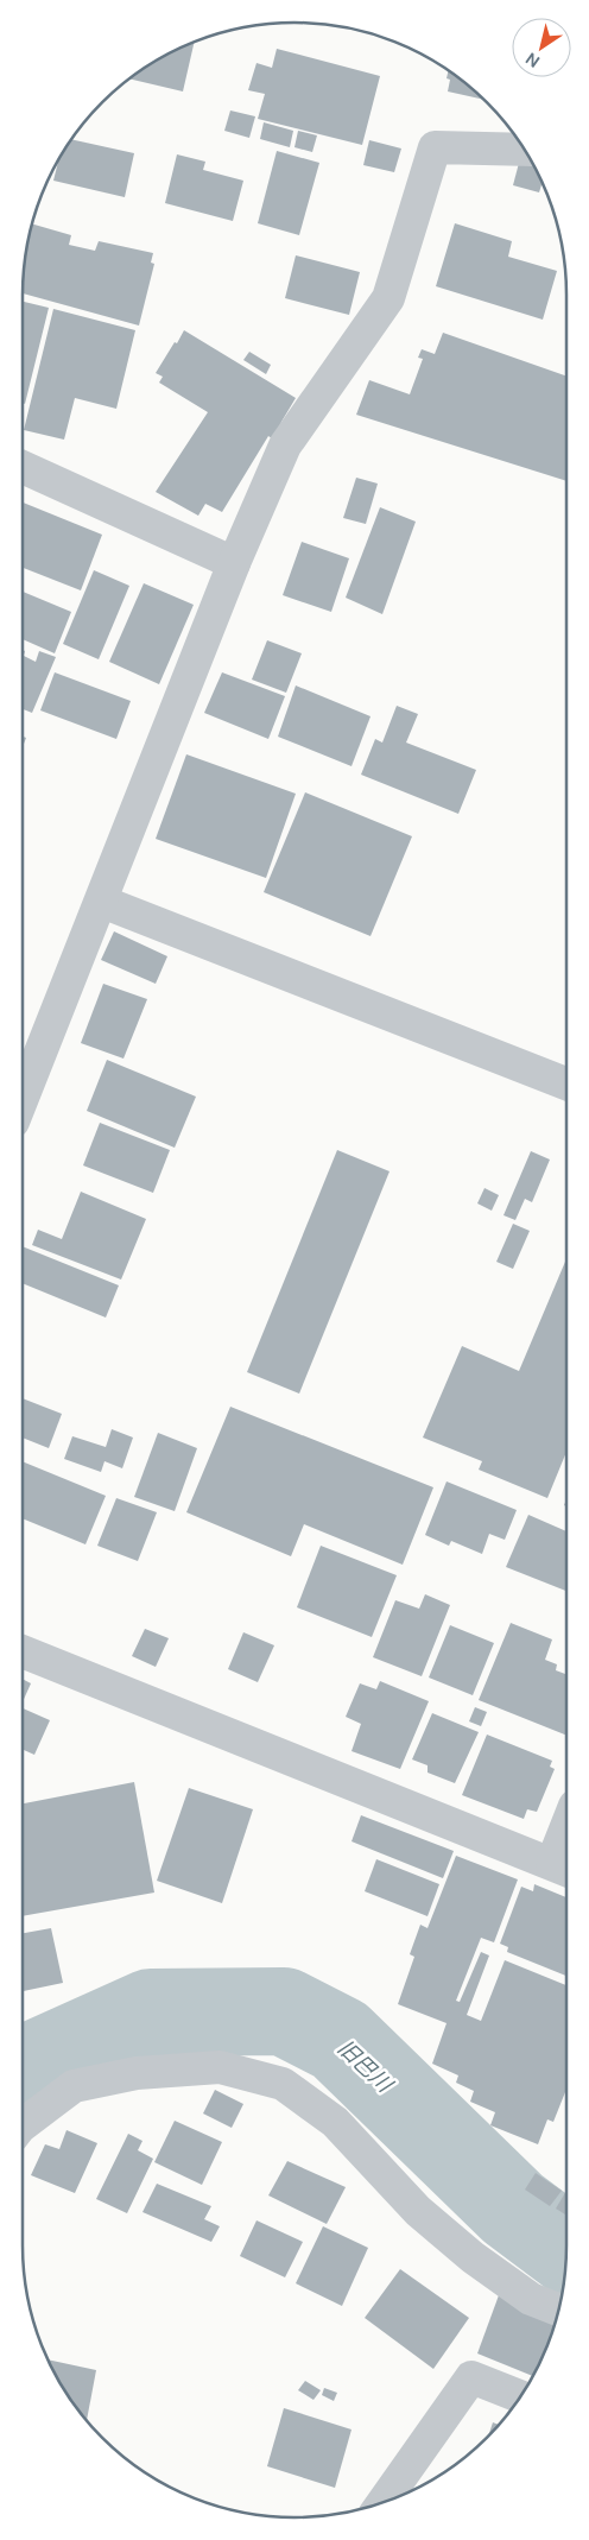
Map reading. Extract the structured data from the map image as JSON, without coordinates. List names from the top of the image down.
{
  "water": ["旧巴川"],
  "north": "bottom left"
}
